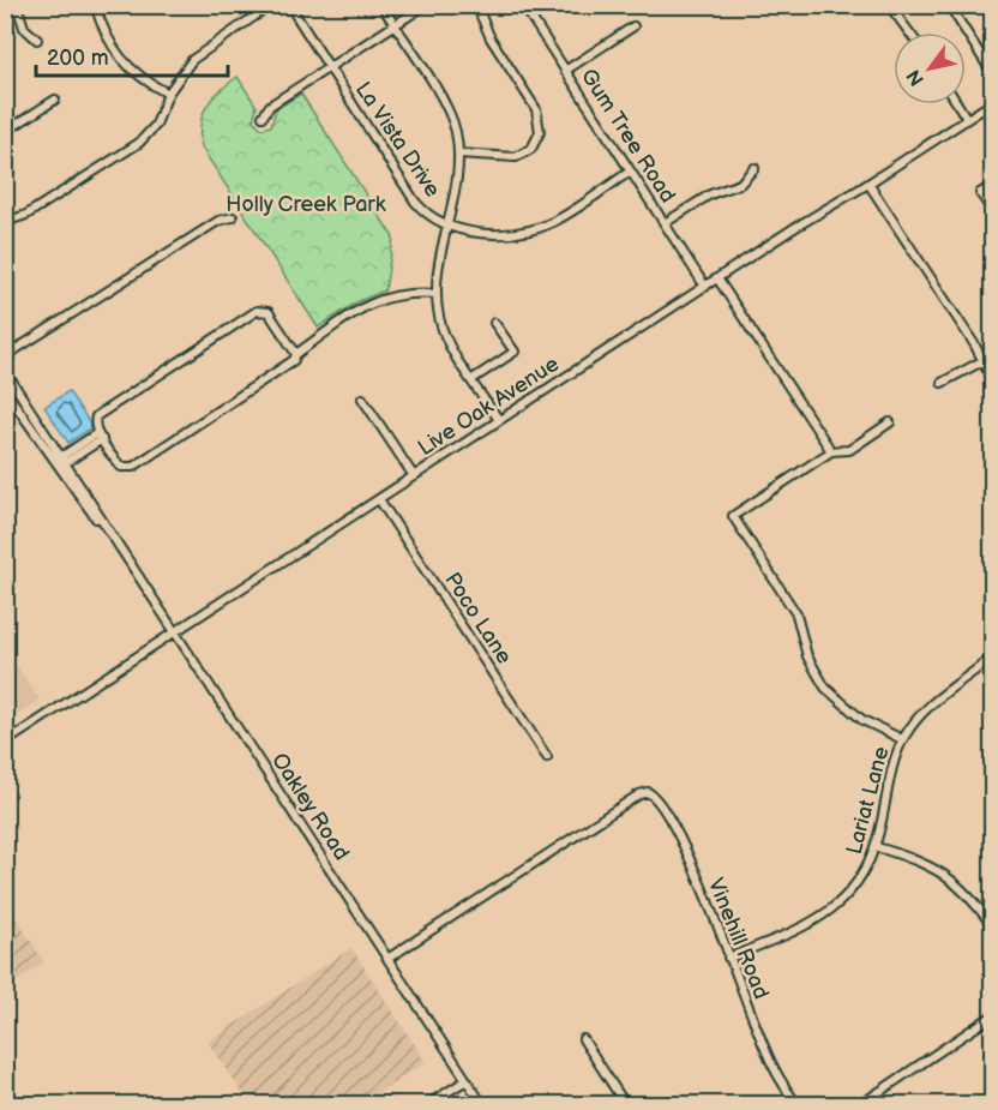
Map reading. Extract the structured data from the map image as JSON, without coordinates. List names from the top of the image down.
{
  "streets": {
    "street": [
      "Gum Tree Road",
      "La Vista Drive",
      "Live Oak Avenue",
      "Poco Lane",
      "Lariat Lane",
      "Oakley Road",
      "Vinehill Road"
    ]
  },
  "crossings": [
    ["Gum Tree Road", "La Vista Drive"],
    ["Gum Tree Road", "Live Oak Avenue"],
    ["Live Oak Avenue", "Poco Lane"],
    ["Live Oak Avenue", "Oakley Road"],
    ["Lariat Lane", "Vinehill Road"],
    ["Oakley Road", "Vinehill Road"]
  ],
  "parks": ["Holly Creek Park"],
  "scale_bar": "200 m",
  "north": "bottom left"
}
